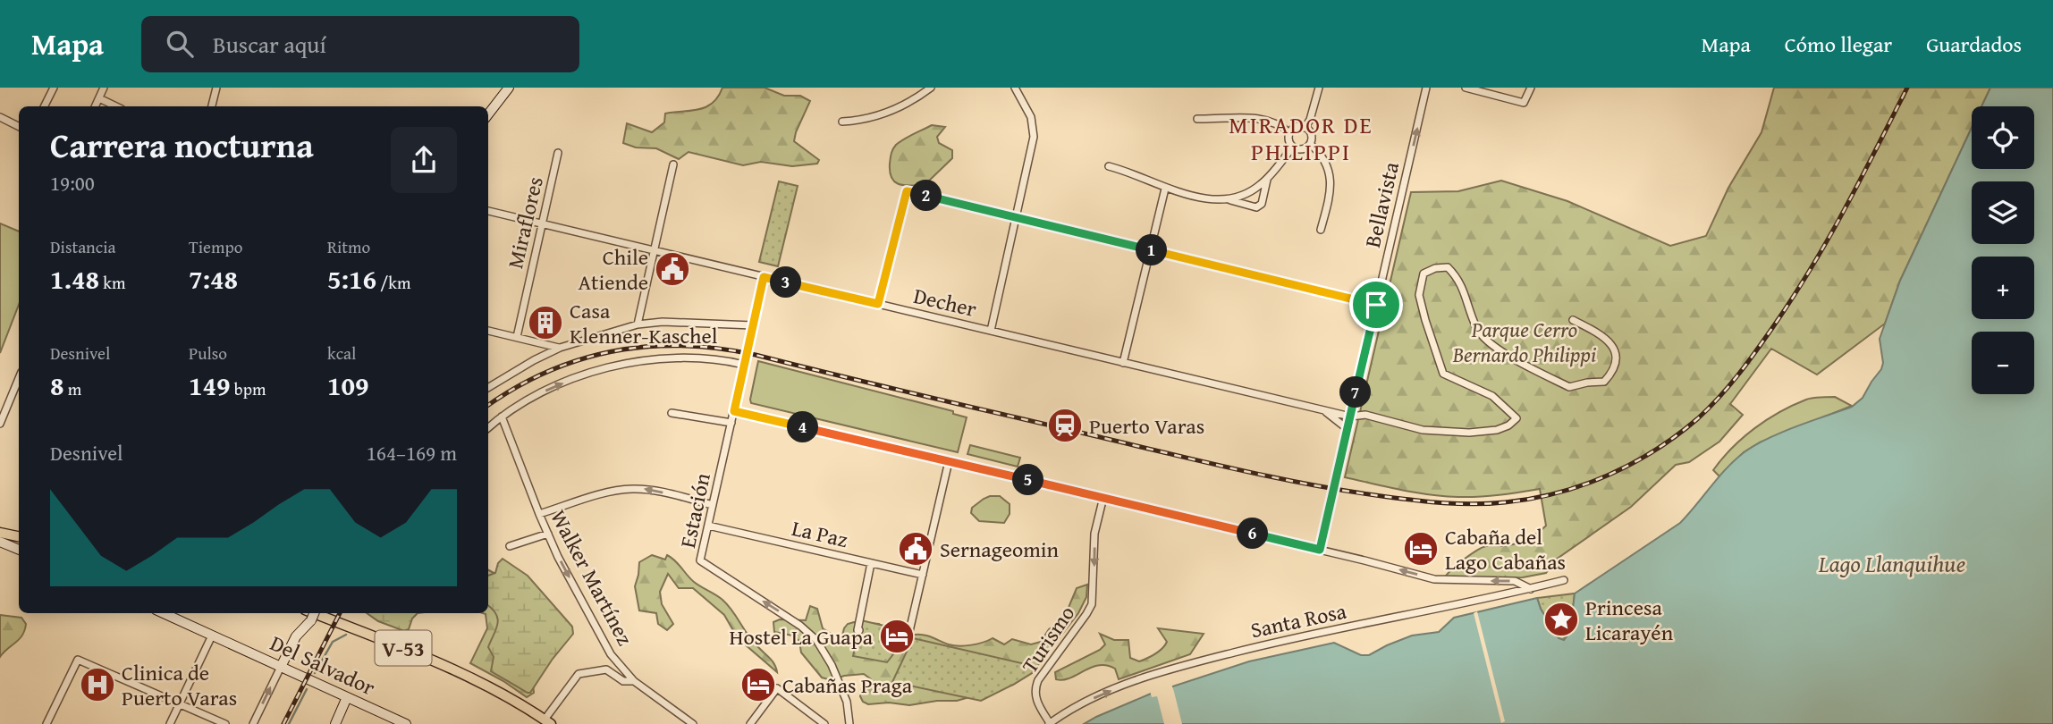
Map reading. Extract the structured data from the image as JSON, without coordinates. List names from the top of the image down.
{
  "streets": {
    "main road": ["V-53", "Del Salvador"],
    "street": [
      "Bellavista",
      "Miraflores",
      "Decher",
      "Estación",
      "La Paz",
      "Walker Martínez",
      "Santa Rosa",
      "Turismo"
    ]
  },
  "crossings": [
    ["Bellavista", "Decher"],
    ["Miraflores", "Decher"],
    ["Decher", "Estación"],
    ["Estación", "La Paz"],
    ["Santa Rosa", "Turismo"]
  ],
  "one_way": [
    "Bellavista",
    "Estación",
    "Walker Martínez",
    "Santa Rosa",
    "Turismo"
  ],
  "districts": ["MIRADOR DE PHILIPPI"],
  "water": ["Lago Llanquihue"],
  "parks": ["Parque Cerro Bernardo Philippi"],
  "places": {
    "public building": ["Chile Atiende", "Sernageomin"],
    "building": ["Casa Klenner-Kaschel"],
    "station": ["Puerto Varas"],
    "hotel": ["Cabaña del Lago Cabañas", "Hostel La Guapa", "Cabañas Praga"],
    "place": ["Princesa Licarayén"],
    "hospital": ["Clinica de Puerto Varas"]
  },
  "page": {
    "header": "Mapa",
    "search": "Buscar aquí",
    "nav": ["Mapa", "Cómo llegar", "Guardados"],
    "map_buttons": ["+", "−"],
    "heading": ["Carrera nocturna", "19:00"],
    "pins": [
      "2",
      "1",
      "3",
      "7",
      "4",
      "5",
      "6"
    ],
    "stats": [
      ["Distancia", "1.48 km"],
      ["Tiempo", "7:48"],
      ["Ritmo", "5:16 /km"],
      ["Desnivel", "8 m"],
      ["Pulso", "149 bpm"],
      ["kcal", "109"]
    ],
    "chart": ["Desnivel", "164–169 m"]
  }
}
